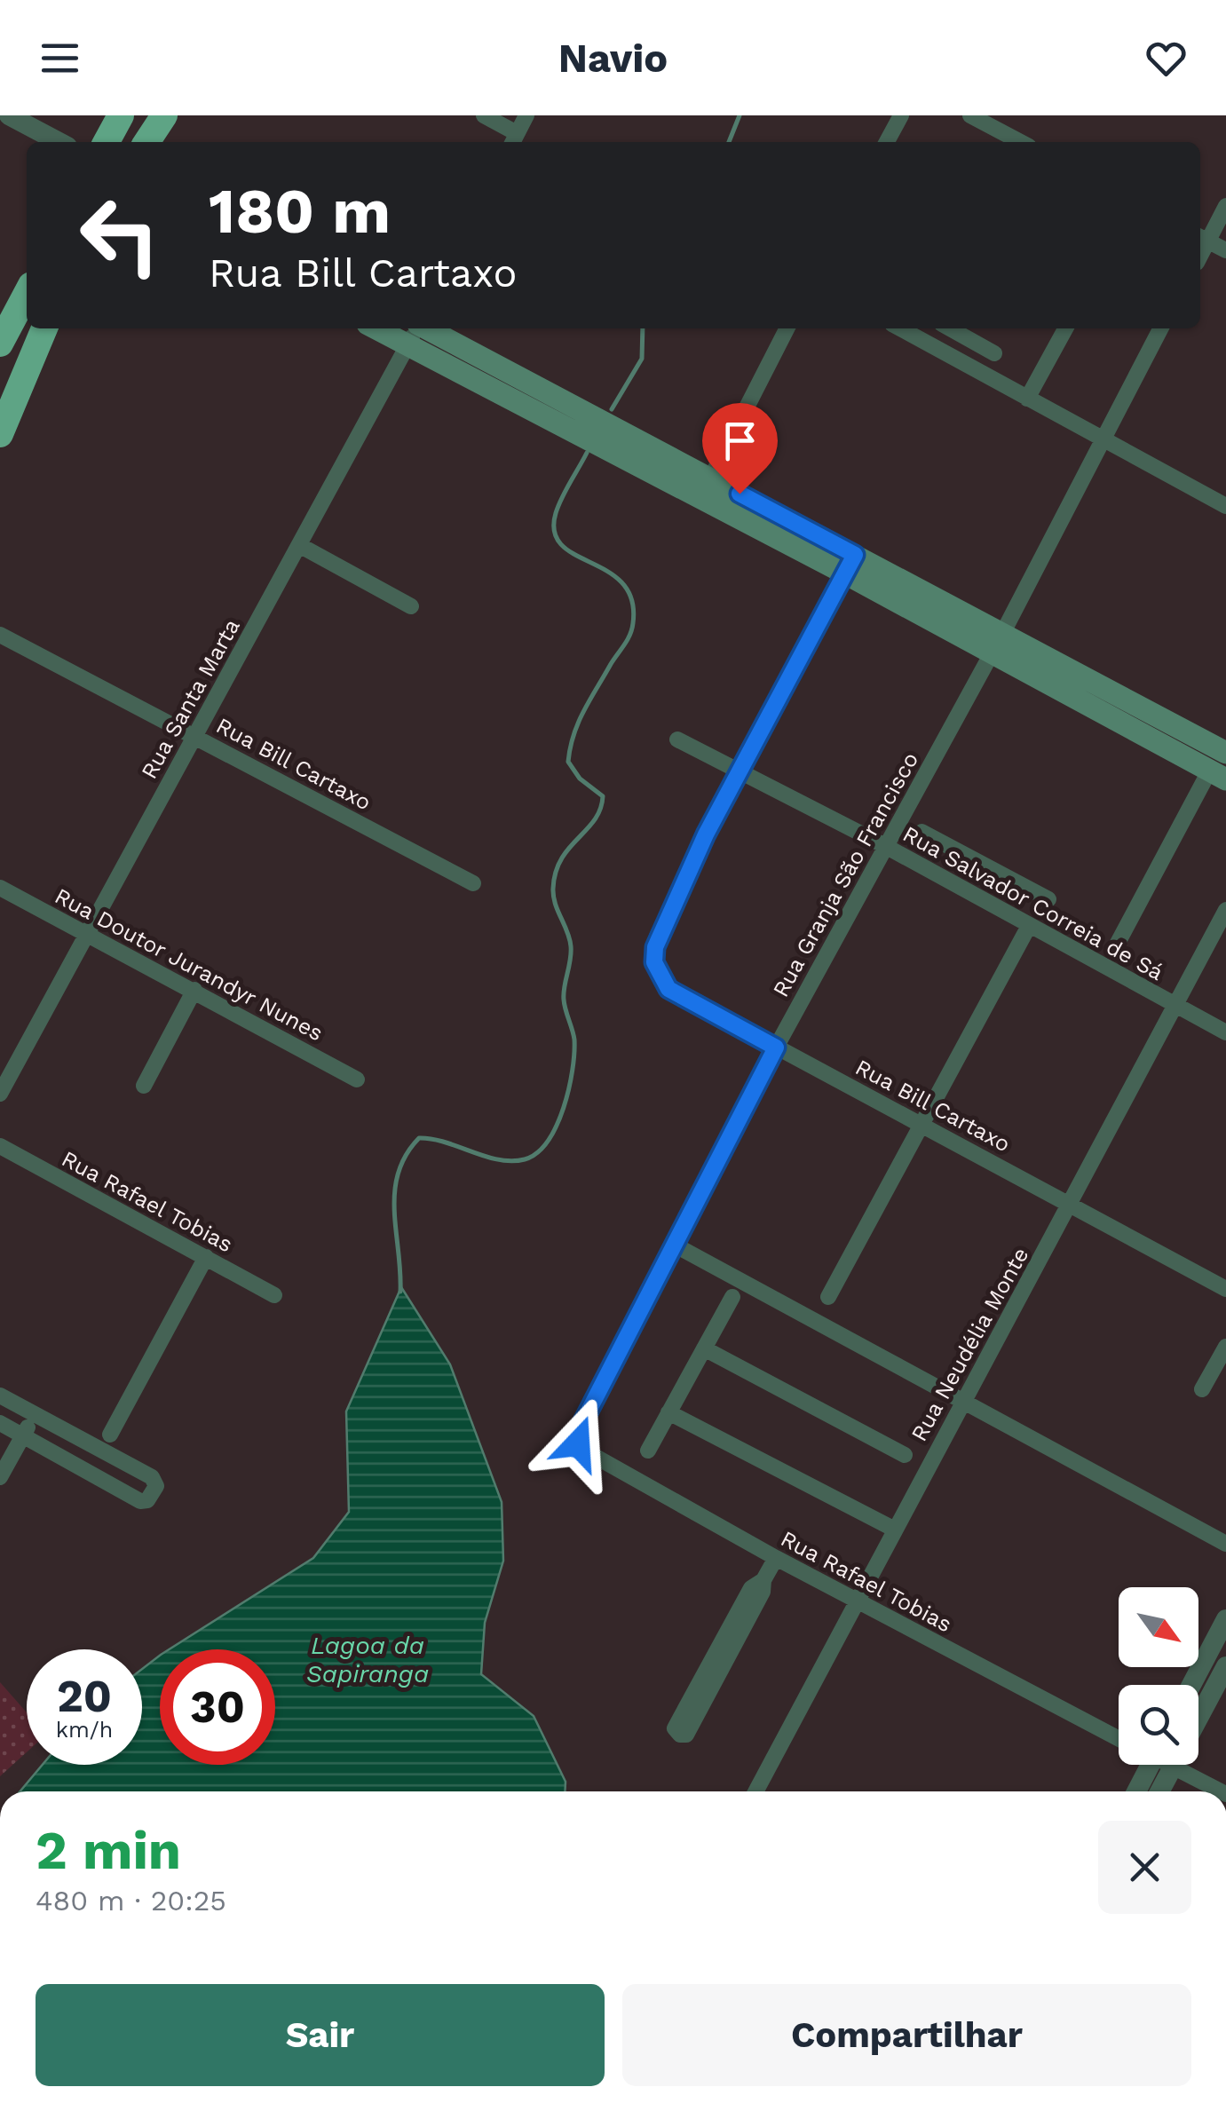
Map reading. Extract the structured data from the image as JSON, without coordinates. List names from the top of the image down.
{
  "streets": {
    "street": [
      "Rua Santa Marta",
      "Rua Bill Cartaxo",
      "Rua Granja São Francisco",
      "Rua Salvador Correia de Sá",
      "Rua Doutor Jurandyr Nunes",
      "Rua Rafael Tobias",
      "Rua Neudélia Monte"
    ]
  },
  "crossings": [
    ["Rua Santa Marta", "Rua Bill Cartaxo"],
    ["Rua Santa Marta", "Rua Doutor Jurandyr Nunes"],
    ["Rua Bill Cartaxo", "Rua Granja São Francisco"],
    ["Rua Bill Cartaxo", "Rua Salvador Correia de Sá"],
    ["Rua Bill Cartaxo", "Rua Neudélia Monte"],
    ["Rua Granja São Francisco", "Rua Salvador Correia de Sá"],
    ["Rua Granja São Francisco", "Rua Rafael Tobias"],
    ["Rua Salvador Correia de Sá", "Rua Neudélia Monte"],
    ["Rua Rafael Tobias", "Rua Neudélia Monte"]
  ],
  "water": ["Lagoa da Sapiranga"],
  "north": "bottom right",
  "page": {
    "header": "Navio",
    "turn": ["180 m", "Rua Bill Cartaxo"],
    "speed": "20 km/h",
    "limit": "30",
    "heading": ["2 min", "480 m · 20:25"],
    "buttons": ["Sair", "Compartilhar"]
  }
}
